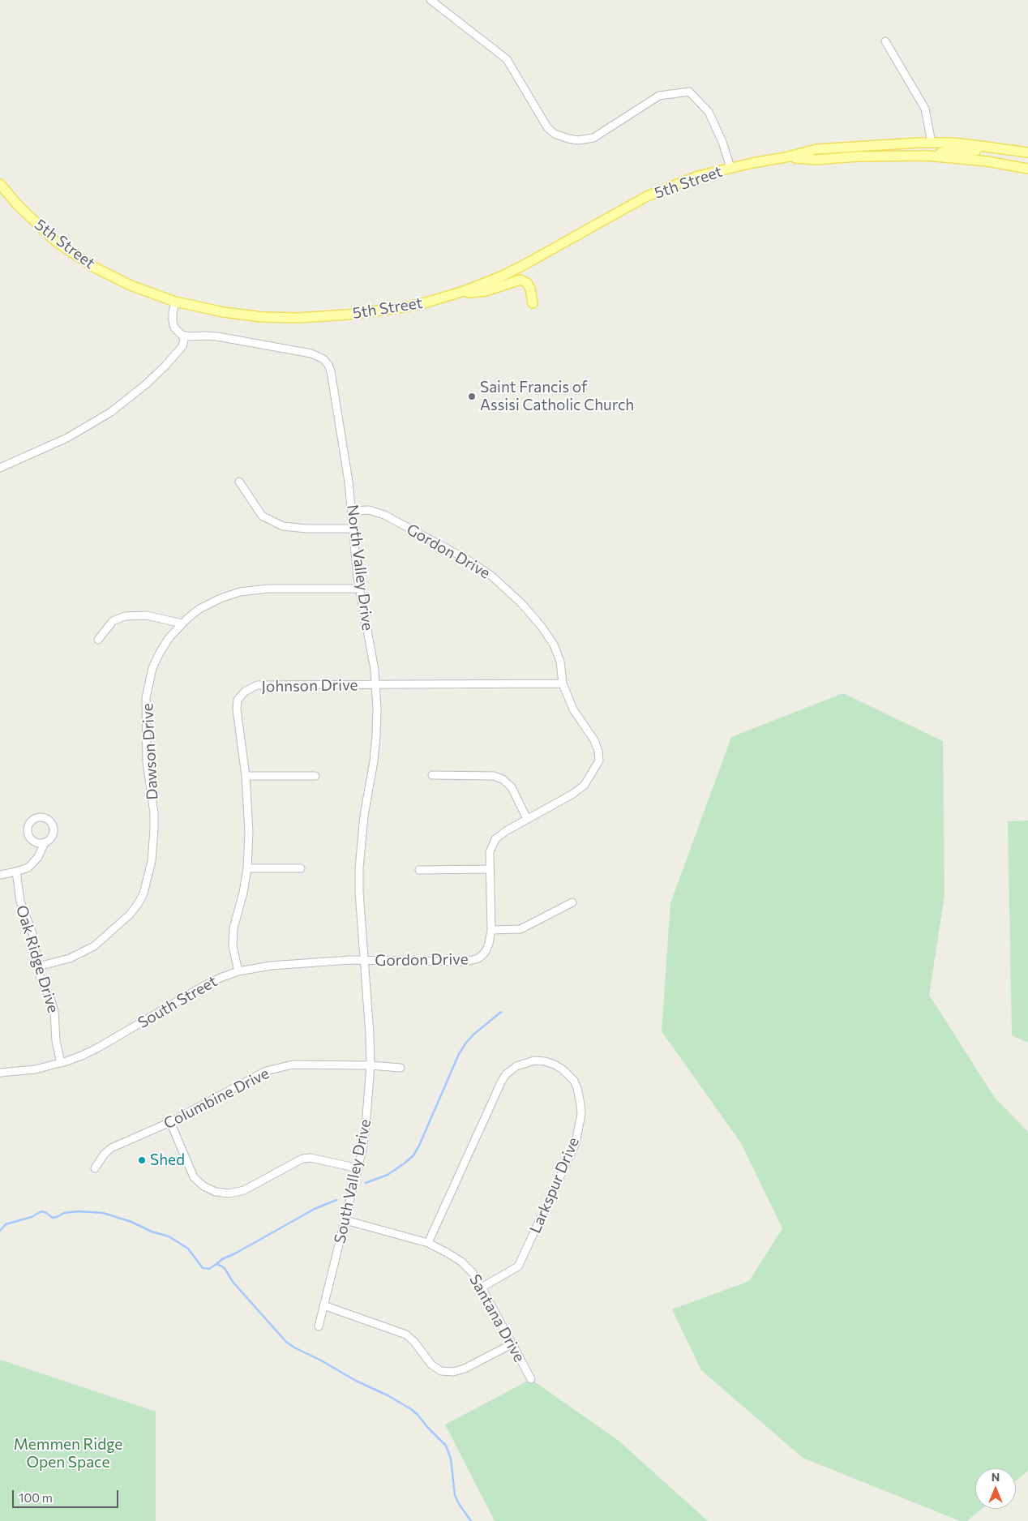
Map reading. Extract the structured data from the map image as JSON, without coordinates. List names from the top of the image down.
{
  "streets": {
    "main road": ["5th Street"],
    "street": [
      "Gordon Drive",
      "North Valley Drive",
      "Johnson Drive",
      "Dawson Drive",
      "Oak Ridge Drive",
      "South Street",
      "Columbine Drive",
      "South Valley Drive",
      "Larkspur Drive",
      "Santana Drive"
    ]
  },
  "crossings": [
    ["Gordon Drive", "North Valley Drive"],
    ["Gordon Drive", "Johnson Drive"],
    ["Gordon Drive", "South Street"],
    ["Gordon Drive", "South Valley Drive"],
    ["North Valley Drive", "Johnson Drive"],
    ["North Valley Drive", "Dawson Drive"],
    ["North Valley Drive", "South Street"],
    ["North Valley Drive", "South Valley Drive"],
    ["Johnson Drive", "South Street"],
    ["Dawson Drive", "Oak Ridge Drive"],
    ["Oak Ridge Drive", "South Street"],
    ["South Street", "South Valley Drive"],
    ["Columbine Drive", "South Valley Drive"],
    ["South Valley Drive", "Santana Drive"],
    ["Larkspur Drive", "Santana Drive"]
  ],
  "parks": ["Memmen Ridge Open Space"],
  "places": ["Saint Francis of Assisi Catholic Church", "Shed"],
  "scale_bar": "100 m",
  "north": "top"
}
